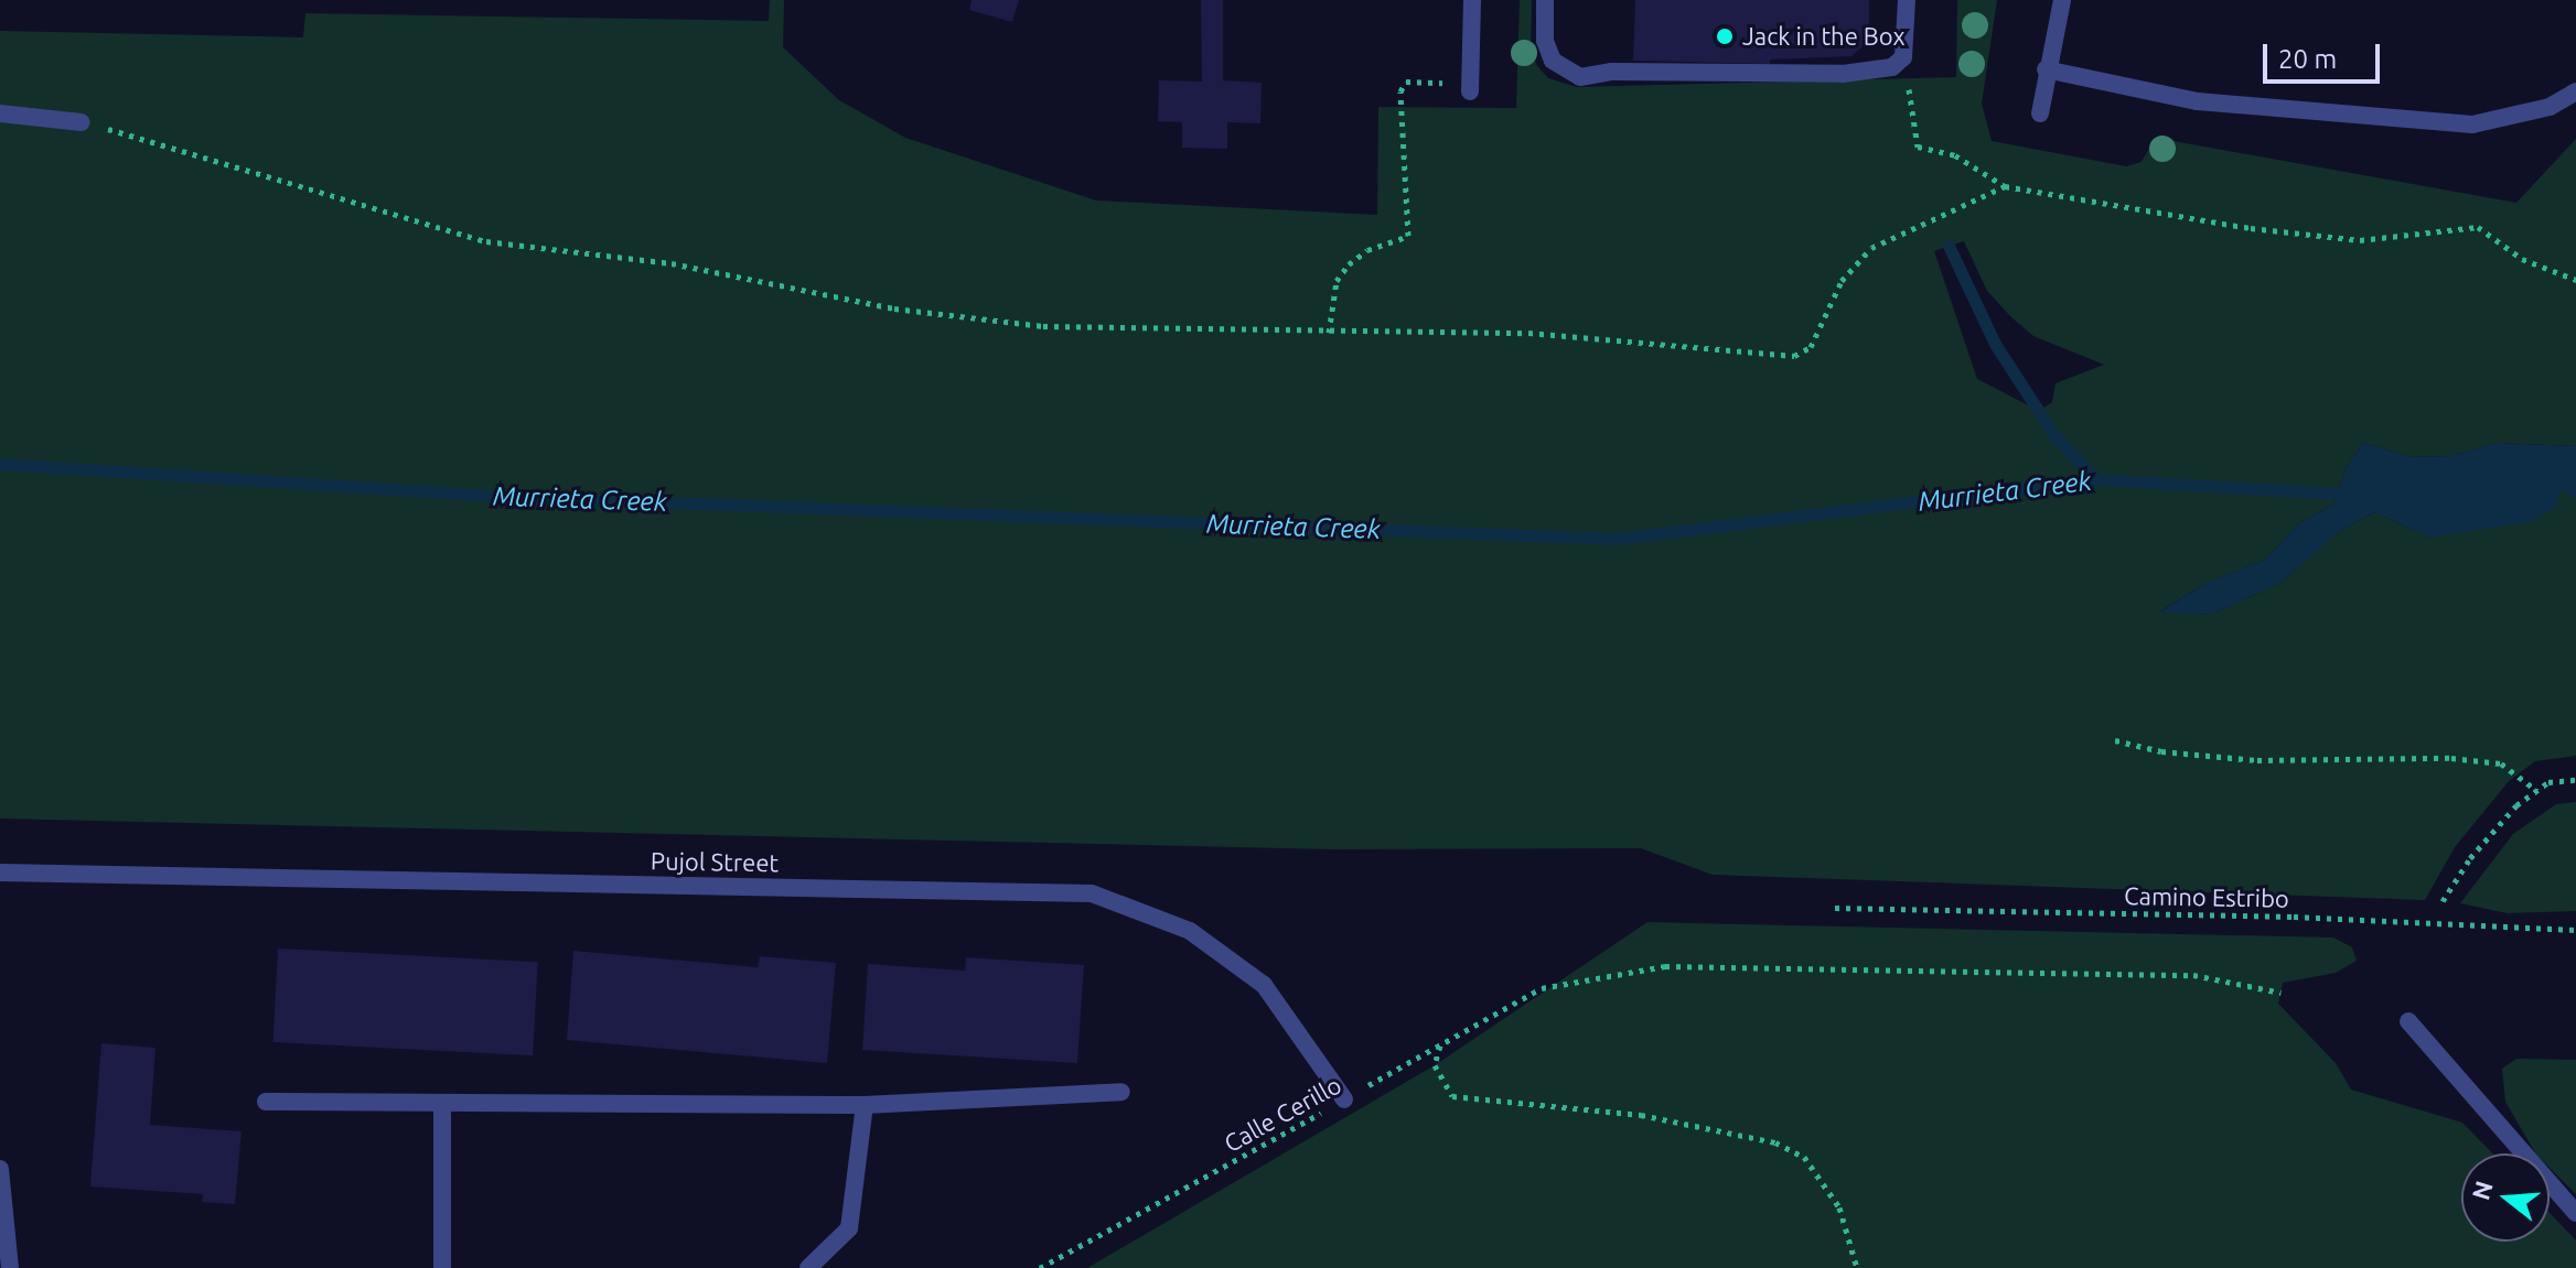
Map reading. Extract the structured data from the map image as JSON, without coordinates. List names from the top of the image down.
{
  "streets": {
    "street": ["Pujol Street"],
    "path": ["Camino Estribo", "Calle Cerillo"]
  },
  "crossings": [
    ["Pujol Street", "Calle Cerillo"]
  ],
  "water": ["Murrieta Creek"],
  "places": ["Jack in the Box"],
  "scale_bar": "20 m",
  "north": "left"
}
